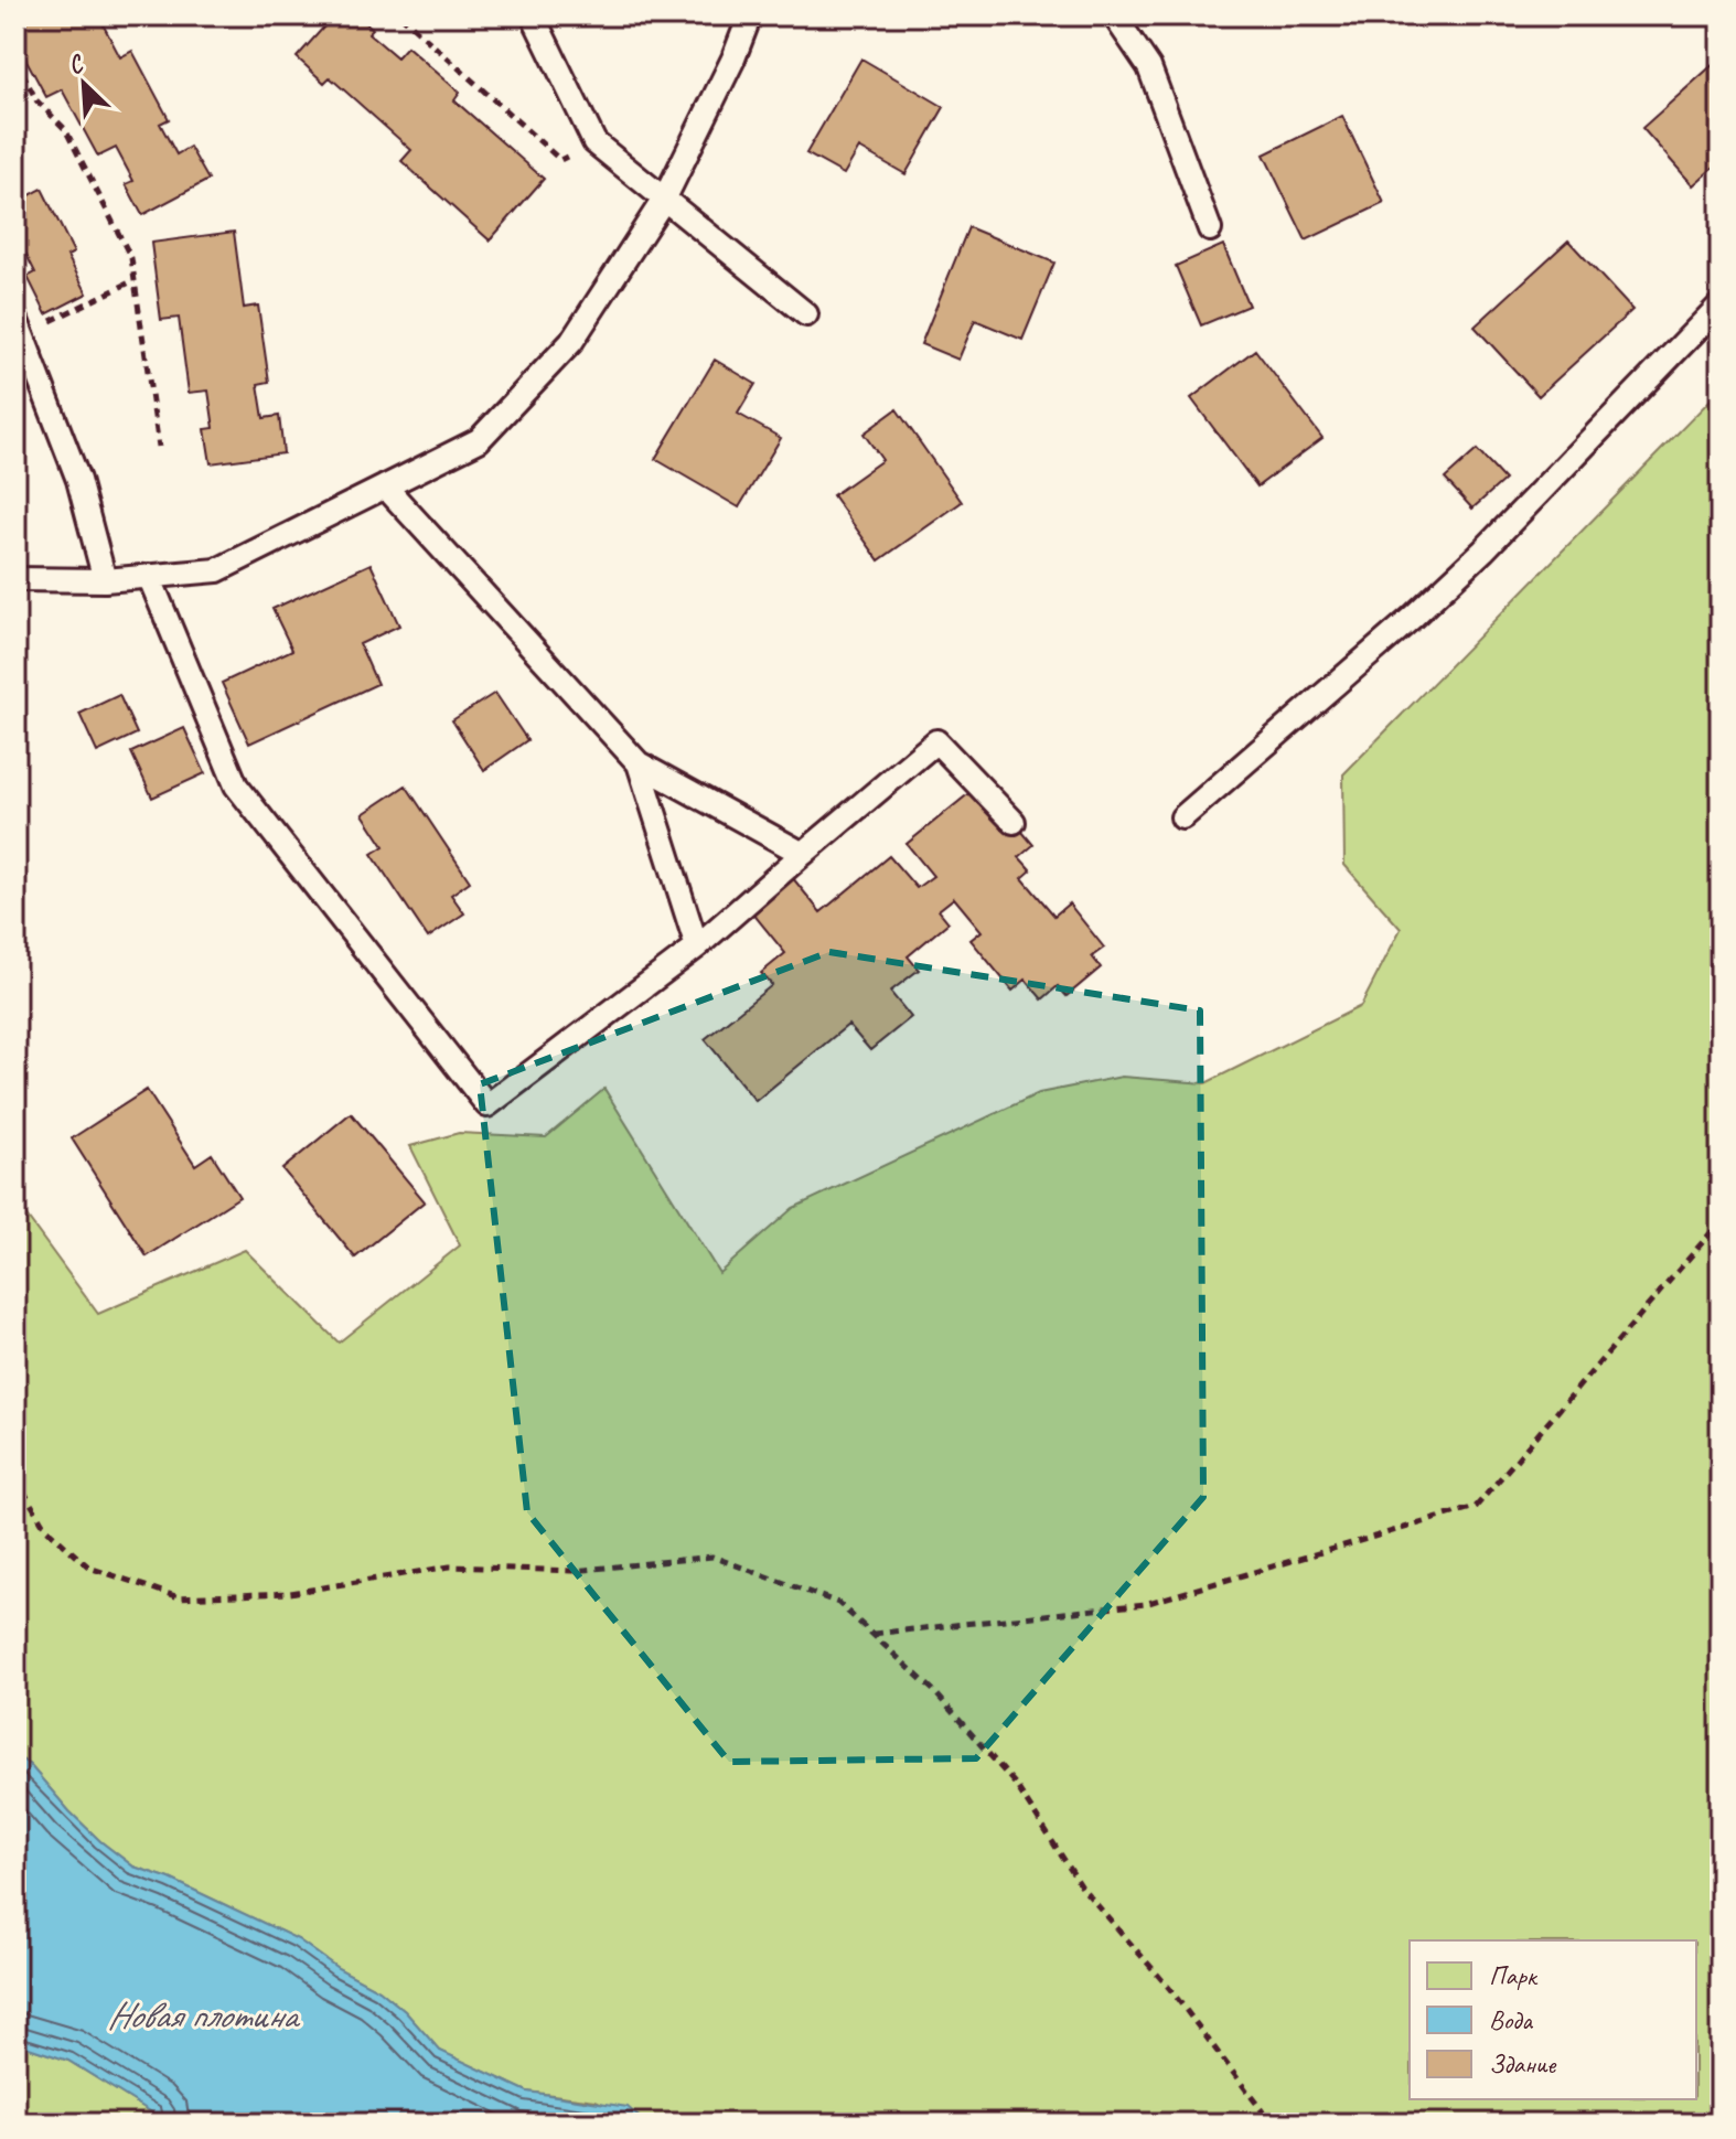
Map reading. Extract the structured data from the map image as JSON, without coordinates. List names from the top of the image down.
{
  "water": ["Новая плотина"],
  "legend": ["Парк", "Вода", "Здание"],
  "north": "top left"
}
